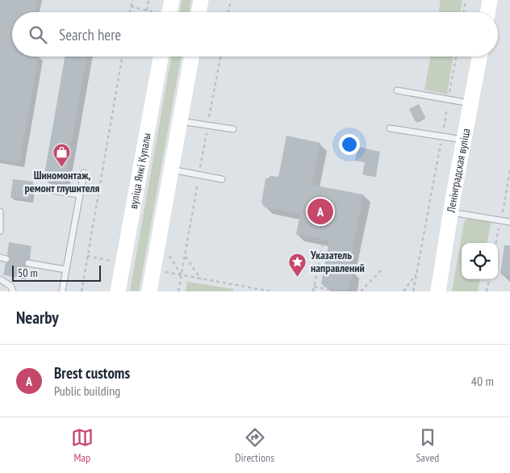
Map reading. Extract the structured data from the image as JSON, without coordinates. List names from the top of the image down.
{
  "streets": {
    "main road": ["вуліца Янкі Купалы", "Ленінградская вуліца"]
  },
  "places": {
    "shop": ["Шиномонтаж, ремонт глушителя"],
    "place": ["Указатель направлений"]
  },
  "scale_bar": "50 m",
  "page": {
    "search": "Search here",
    "pins": "A",
    "scale": "50 m",
    "heading": "Nearby",
    "list": [
      {
        "mark": "A",
        "name": "Brest customs",
        "note": "Public building",
        "value": "40 m"
      }
    ],
    "nav": ["Map", "Directions", "Saved"]
  }
}
